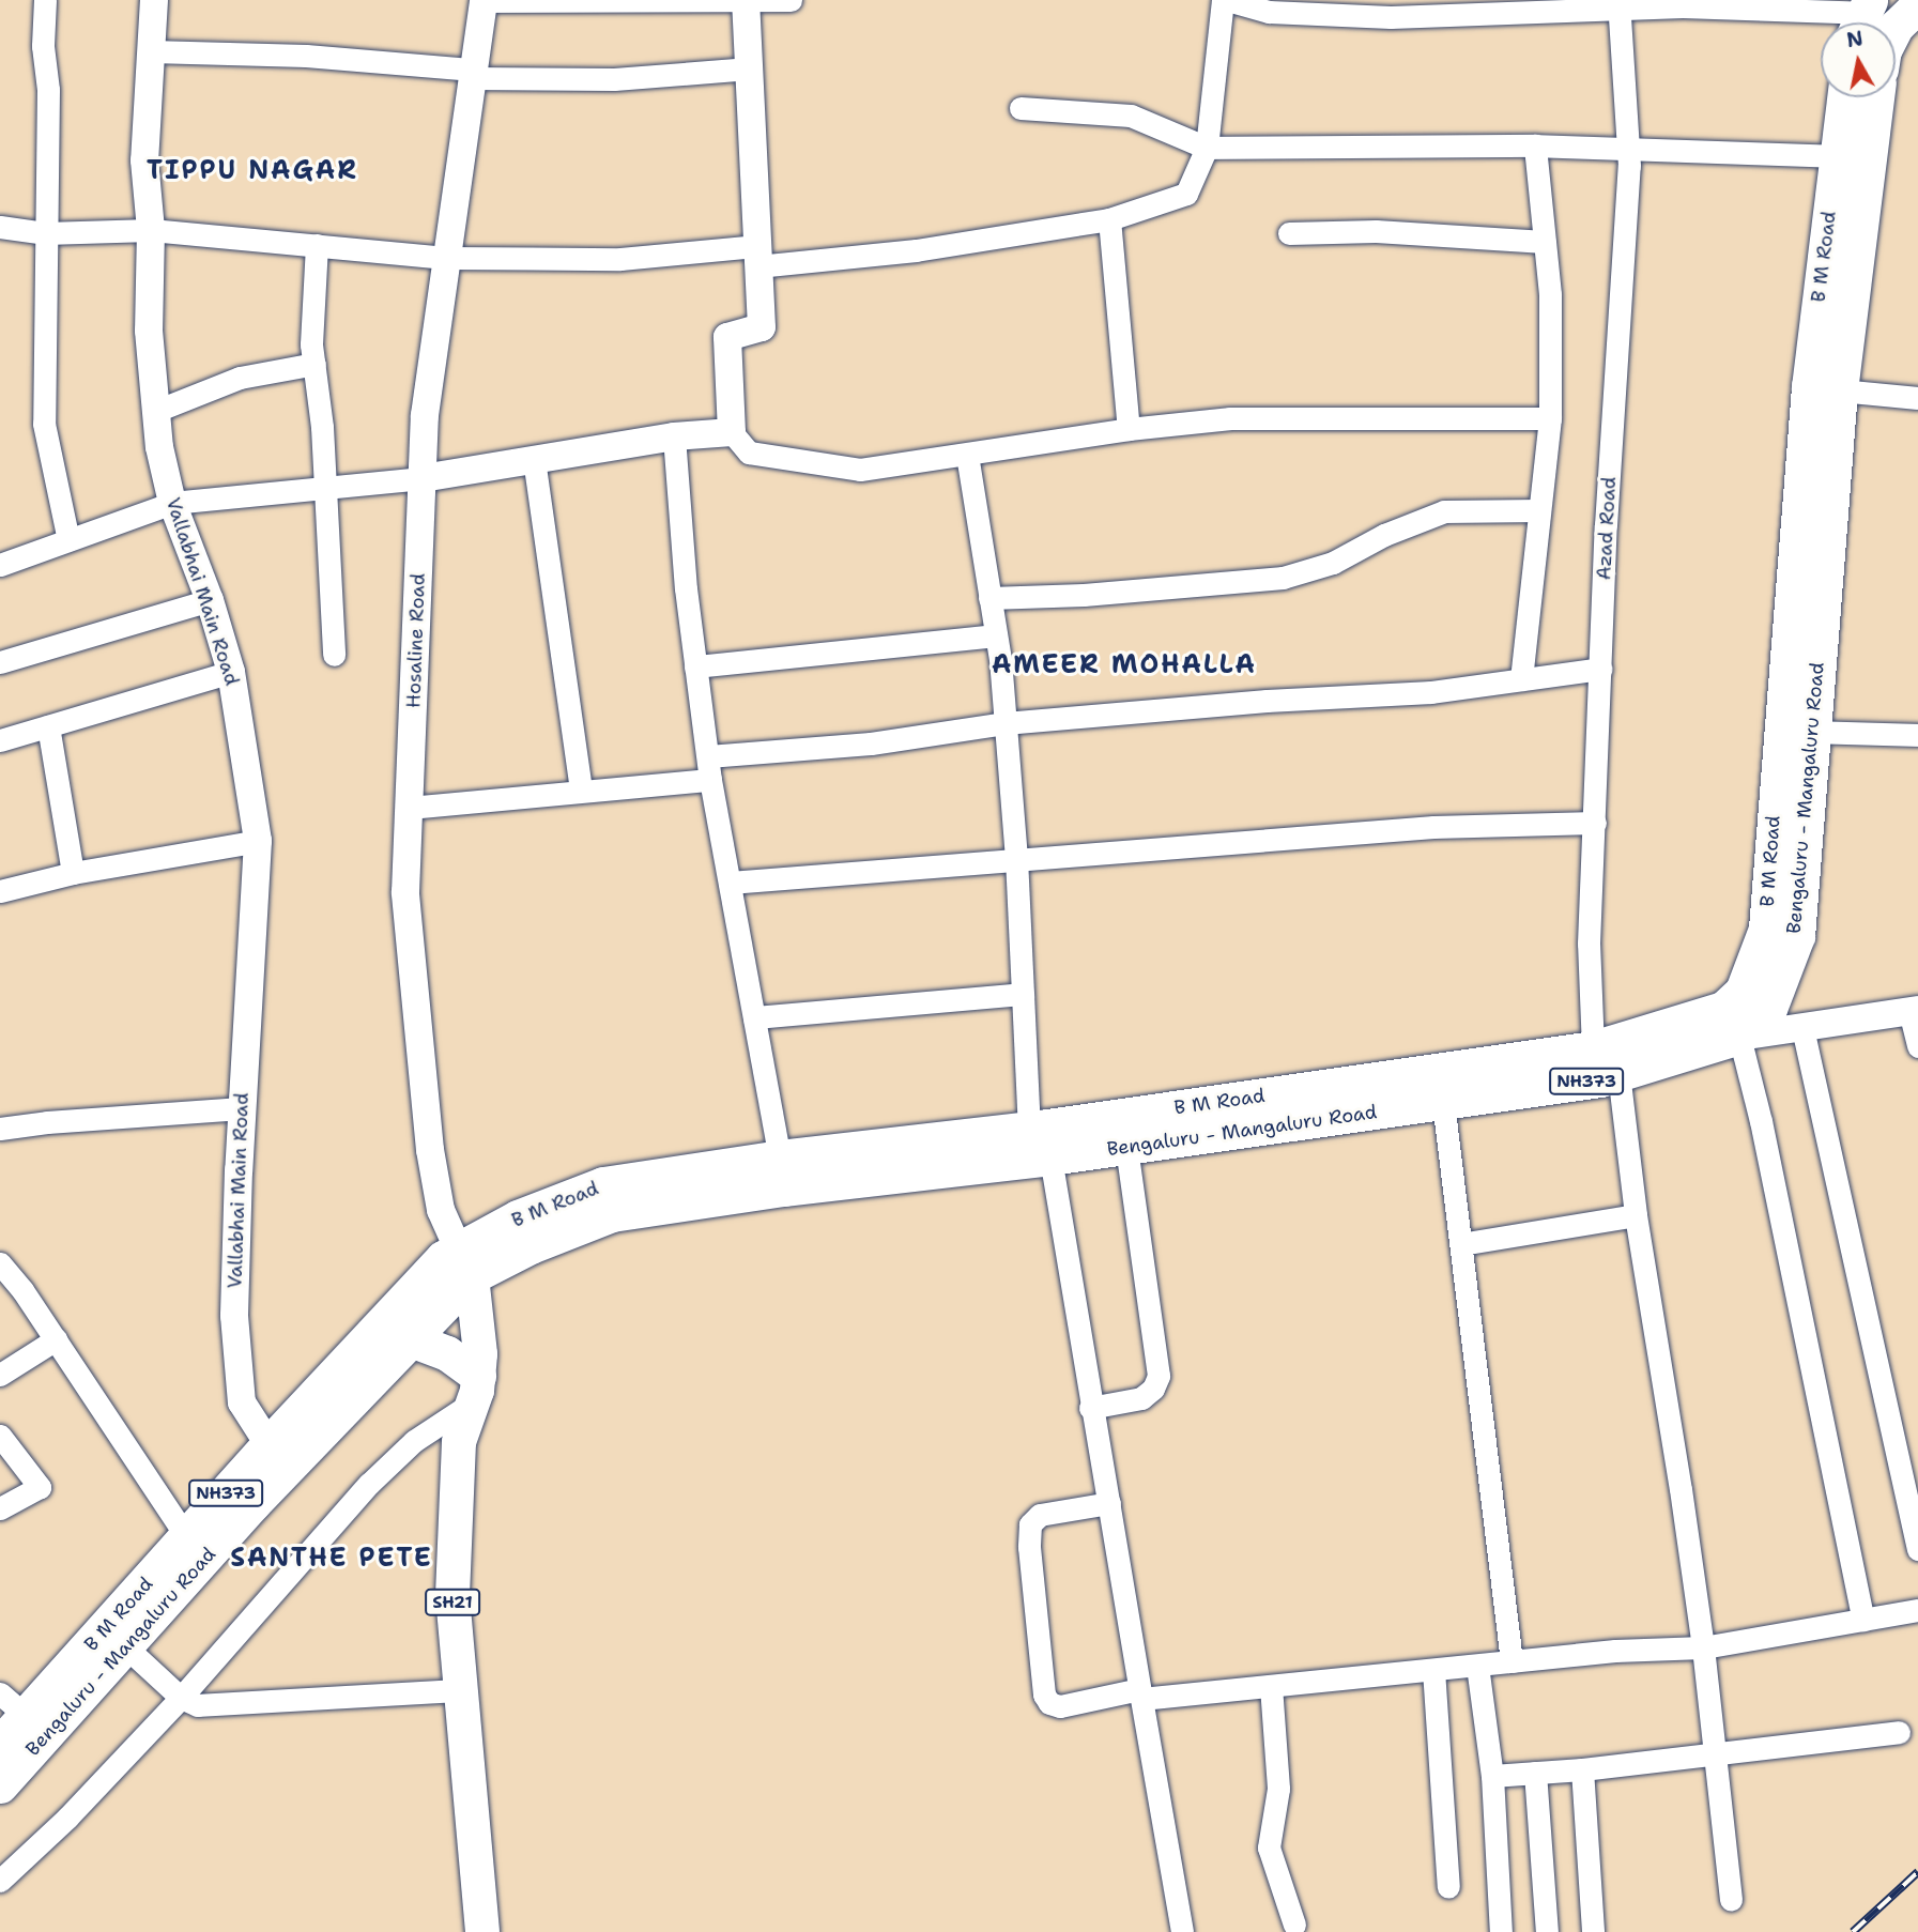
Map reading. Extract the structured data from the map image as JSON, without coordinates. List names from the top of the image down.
{
  "streets": {
    "highway": ["B M Road", "Bengaluru - Mangaluru Road", "NH373"],
    "main road": ["SH21"],
    "street": ["Azad Road", "Vallabhai Main Road", "Hosaline Road"]
  },
  "crossings": [
    ["B M Road", "Azad Road"],
    ["B M Road", "Vallabhai Main Road"],
    ["B M Road", "Hosaline Road"],
    ["B M Road", "Bengaluru - Mangaluru Road"],
    ["B M Road", "SH21"],
    ["Hosaline Road", "Bengaluru - Mangaluru Road"],
    ["Hosaline Road", "SH21"],
    ["Bengaluru - Mangaluru Road", "SH21"]
  ],
  "districts": ["TIPPU NAGAR", "AMEER MOHALLA", "SANTHE PETE"],
  "north": "top"
}
